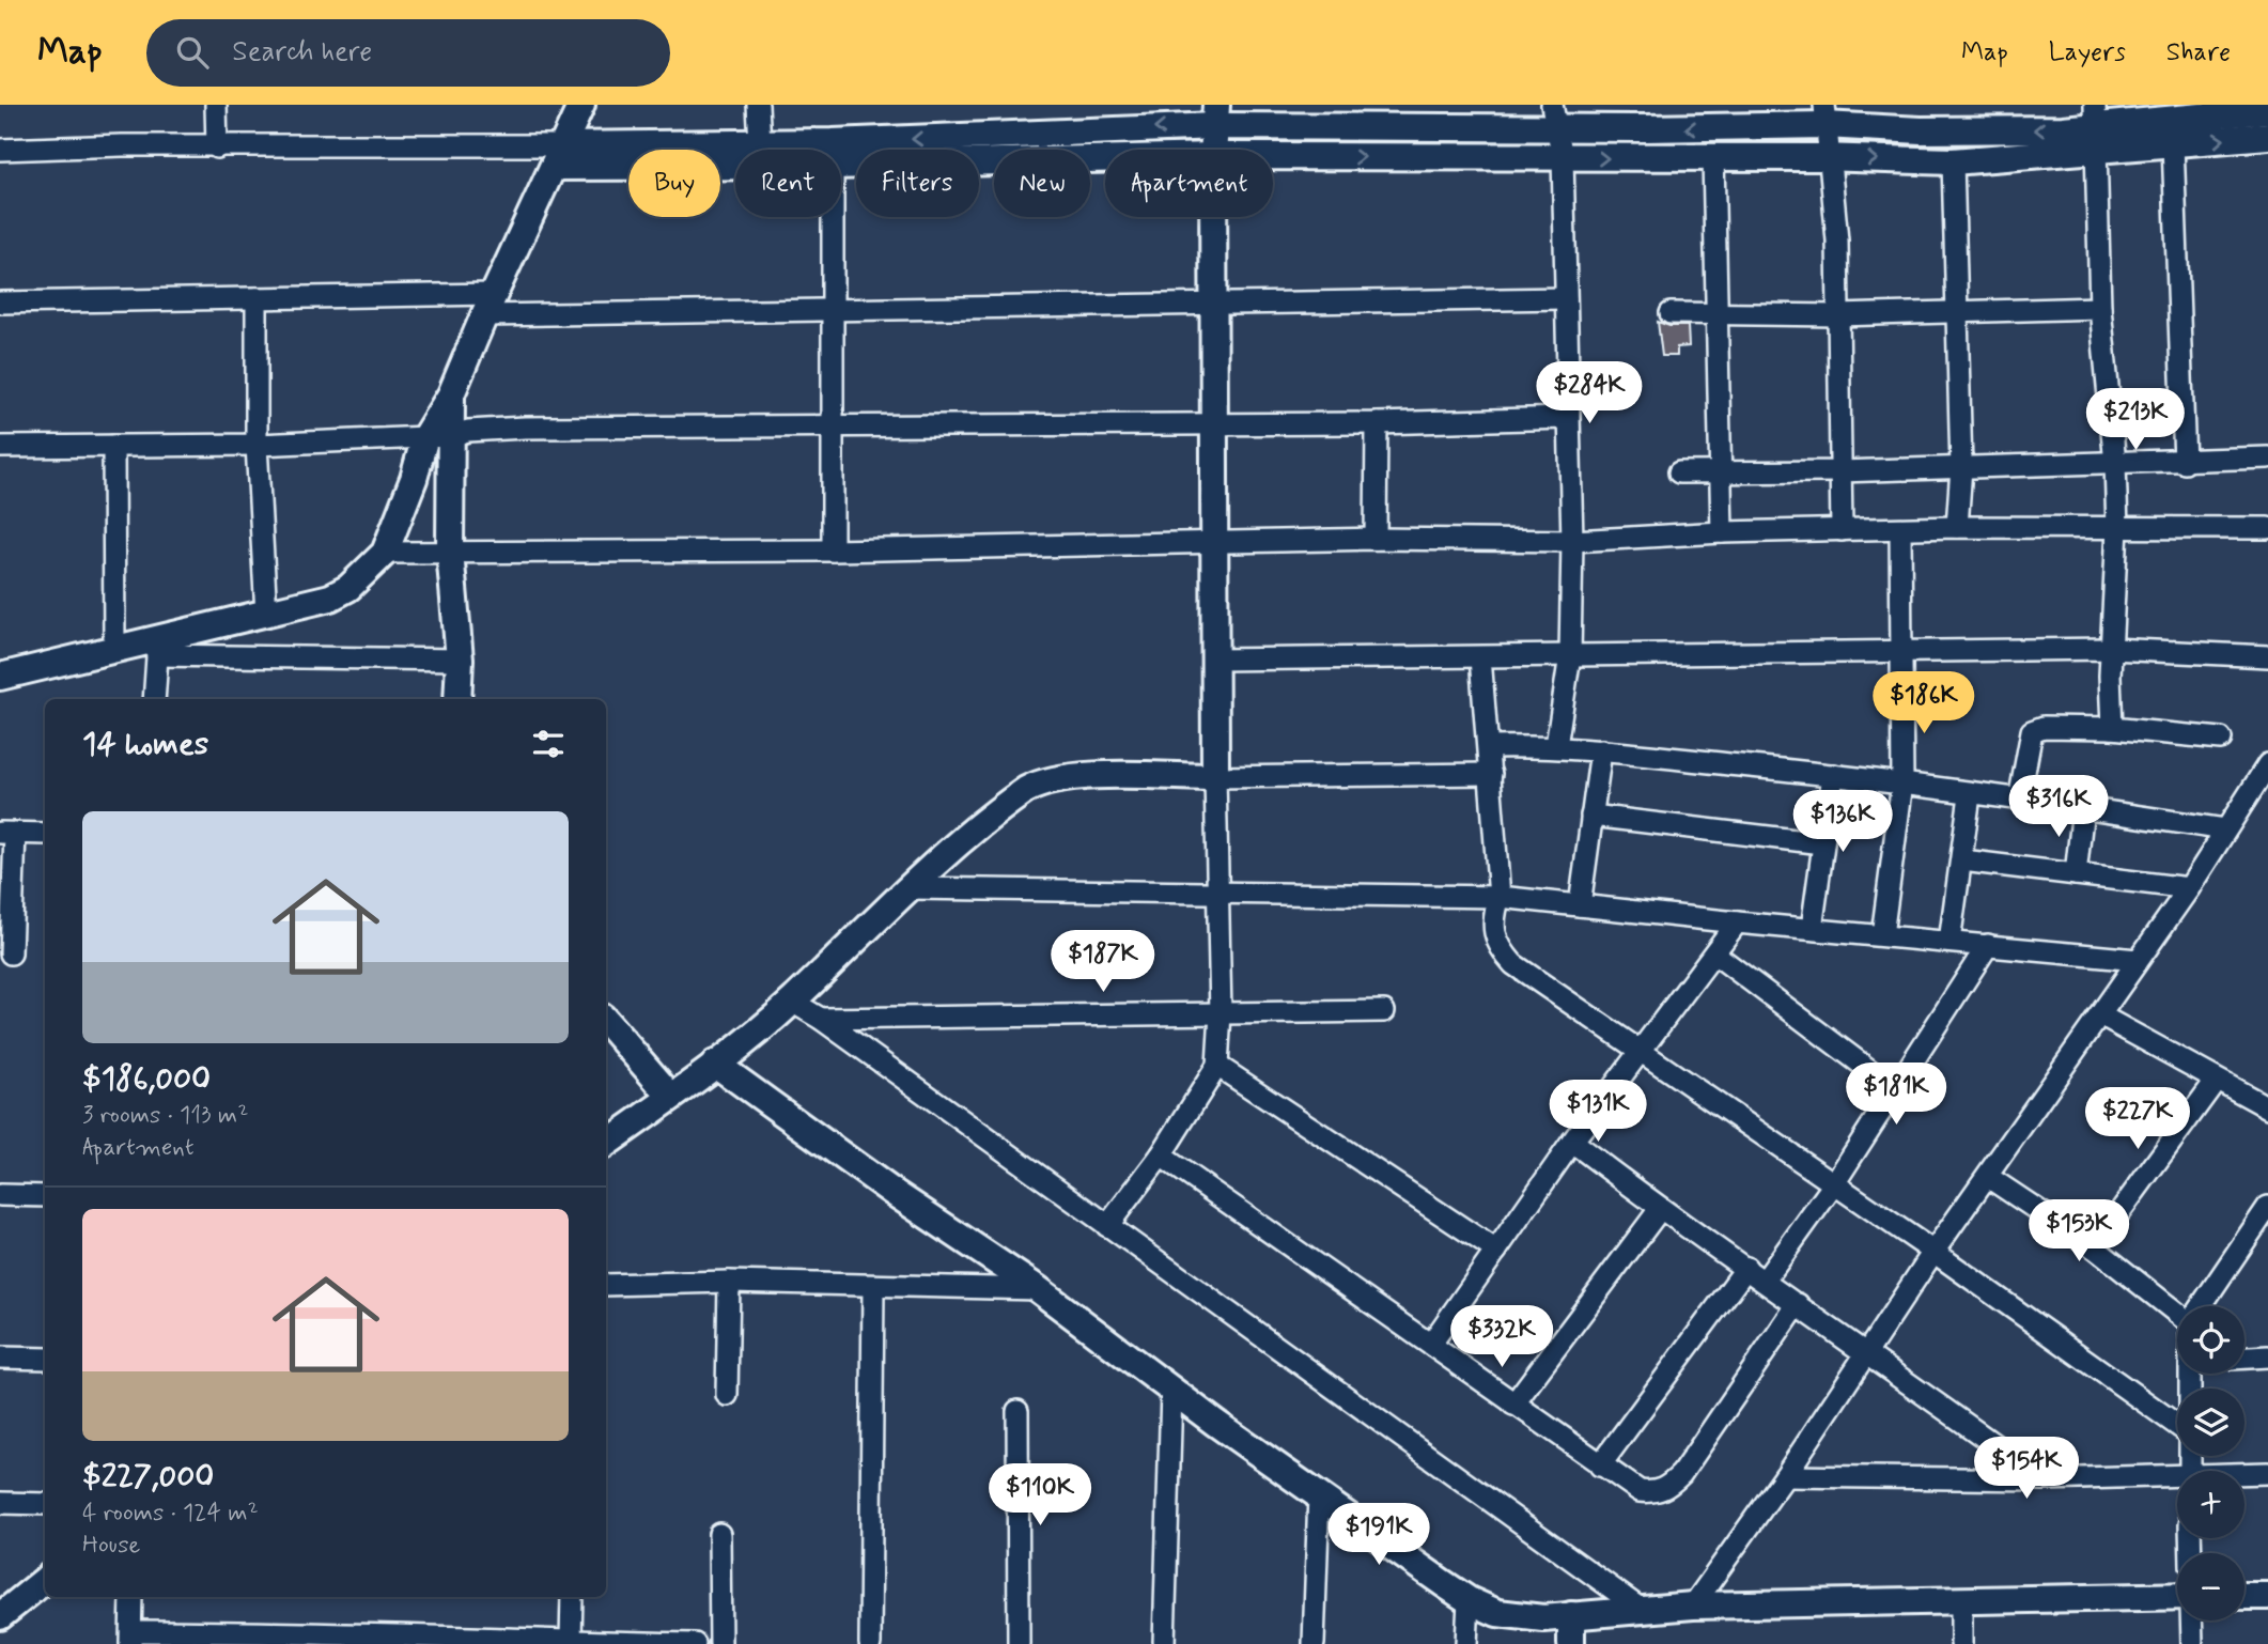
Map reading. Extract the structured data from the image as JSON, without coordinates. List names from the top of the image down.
{
  "page": {
    "header": "Map",
    "search": "Search here",
    "nav": ["Map", "Layers", "Share"],
    "chip": [
      "Buy",
      "Rent",
      "Filters",
      "New",
      "Apartment"
    ],
    "price": [
      "$284K",
      "$213K",
      "$186K",
      "$316K",
      "$136K",
      "$187K",
      "$181K",
      "$131K",
      "$227K",
      "$153K",
      "$332K",
      "$154K",
      "$110K",
      "$191K"
    ],
    "heading": "14 homes",
    "list": [
      {
        "name": "$186,000",
        "note": "3 rooms · 113 m² · Apartment"
      },
      {
        "name": "$227,000",
        "note": "4 rooms · 124 m² · House"
      }
    ],
    "map_buttons": ["+", "−"]
  }
}
